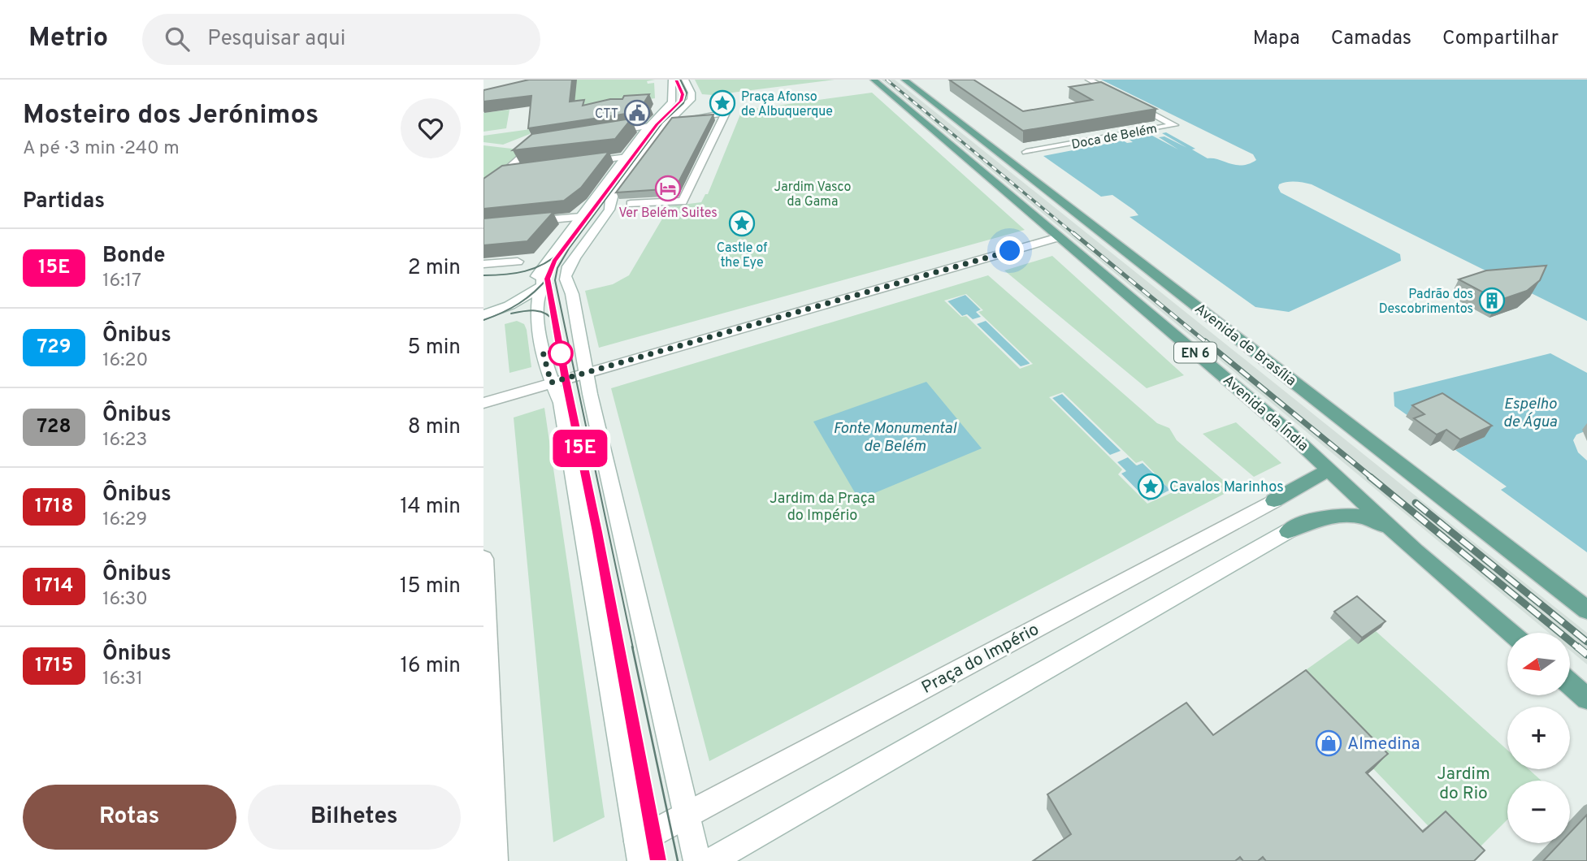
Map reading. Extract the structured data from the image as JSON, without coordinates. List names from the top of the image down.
{
  "streets": {
    "main road": ["Avenida de Brasília", "EN 6", "Avenida da Índia"],
    "street": ["Doca de Belém", "Praça do Império"]
  },
  "water": ["Espelho de Água", "Fonte Monumental de Belém"],
  "parks": ["Jardim Vasco da Gama", "Jardim da Praça do Império", "Jardim do Rio"],
  "places": {
    "place": ["Praça Afonso de Albuquerque", "Castle of the Eye", "Cavalos Marinhos"],
    "public building": ["CTT"],
    "hotel": ["Ver Belém Suites"],
    "building": ["Padrão dos Descobrimentos"],
    "shop": ["Almedina"]
  },
  "lines": ["tram line 15E"],
  "north": "left",
  "page": {
    "header": "Metrio",
    "search": "Pesquisar aqui",
    "nav": ["Mapa", "Camadas", "Compartilhar"],
    "heading": [
      ["Mosteiro dos Jerónimos", "A pé · 3 min · 240 m"],
      "Partidas"
    ],
    "on_map": "15E",
    "list": [
      {
        "mark": "15E",
        "name": "Bonde",
        "note": "16:17",
        "value": "2 min"
      },
      {
        "mark": "729",
        "name": "Ônibus",
        "note": "16:20",
        "value": "5 min"
      },
      {
        "mark": "728",
        "name": "Ônibus",
        "note": "16:23",
        "value": "8 min"
      },
      {
        "mark": "1718",
        "name": "Ônibus",
        "note": "16:29",
        "value": "14 min"
      },
      {
        "mark": "1714",
        "name": "Ônibus",
        "note": "16:30",
        "value": "15 min"
      },
      {
        "mark": "1715",
        "name": "Ônibus",
        "note": "16:31",
        "value": "16 min"
      }
    ],
    "map_buttons": ["+", "−"],
    "buttons": ["Rotas", "Bilhetes"]
  }
}
